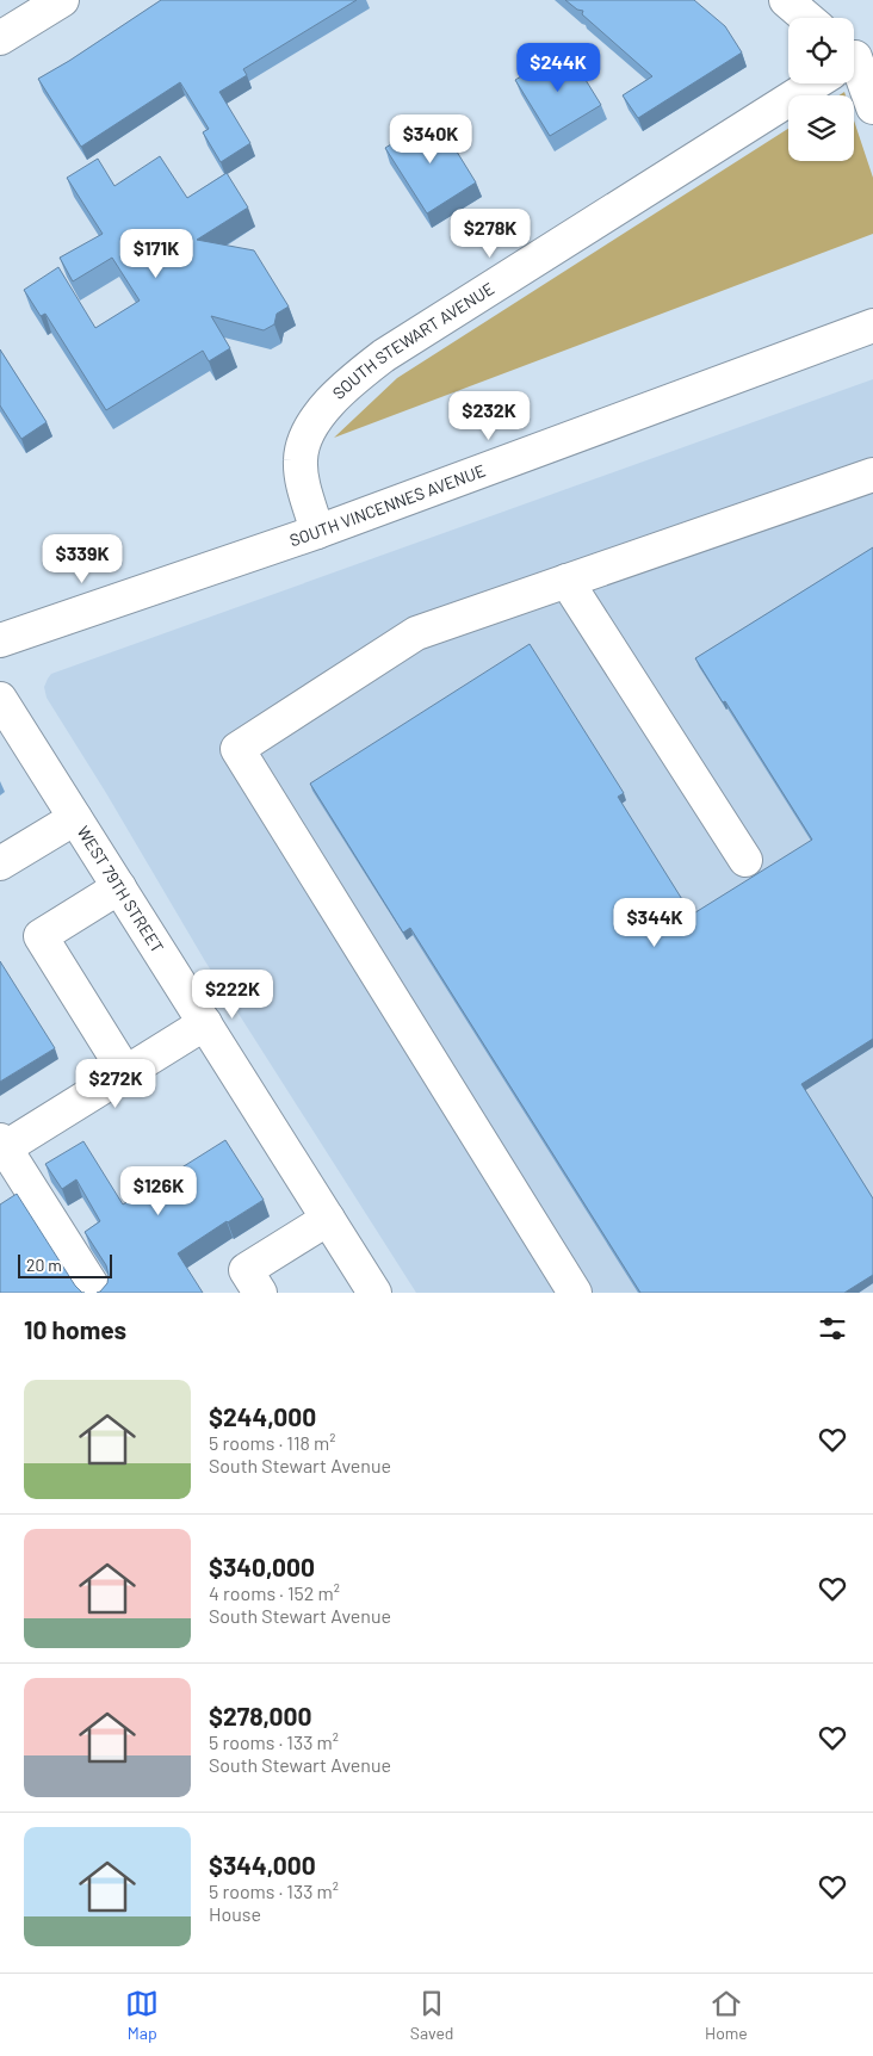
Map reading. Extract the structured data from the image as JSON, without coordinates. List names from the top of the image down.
{
  "streets": {
    "main road": ["SOUTH STEWART AVENUE", "SOUTH VINCENNES AVENUE", "WEST 79TH STREET"]
  },
  "crossings": [
    ["SOUTH STEWART AVENUE", "SOUTH VINCENNES AVENUE"]
  ],
  "scale_bar": "20 m",
  "page": {
    "price": [
      "$244K",
      "$340K",
      "$278K",
      "$171K",
      "$232K",
      "$339K",
      "$344K",
      "$222K",
      "$272K",
      "$126K"
    ],
    "scale": "20 m",
    "heading": "10 homes",
    "list": [
      {
        "name": "$244,000",
        "note": "5 rooms · 118 m² · South Stewart Avenue"
      },
      {
        "name": "$340,000",
        "note": "4 rooms · 152 m² · South Stewart Avenue"
      },
      {
        "name": "$278,000",
        "note": "5 rooms · 133 m² · South Stewart Avenue"
      },
      {
        "name": "$344,000",
        "note": "5 rooms · 133 m² · House"
      }
    ],
    "tabs": ["Map", "Saved", "Home"]
  }
}
